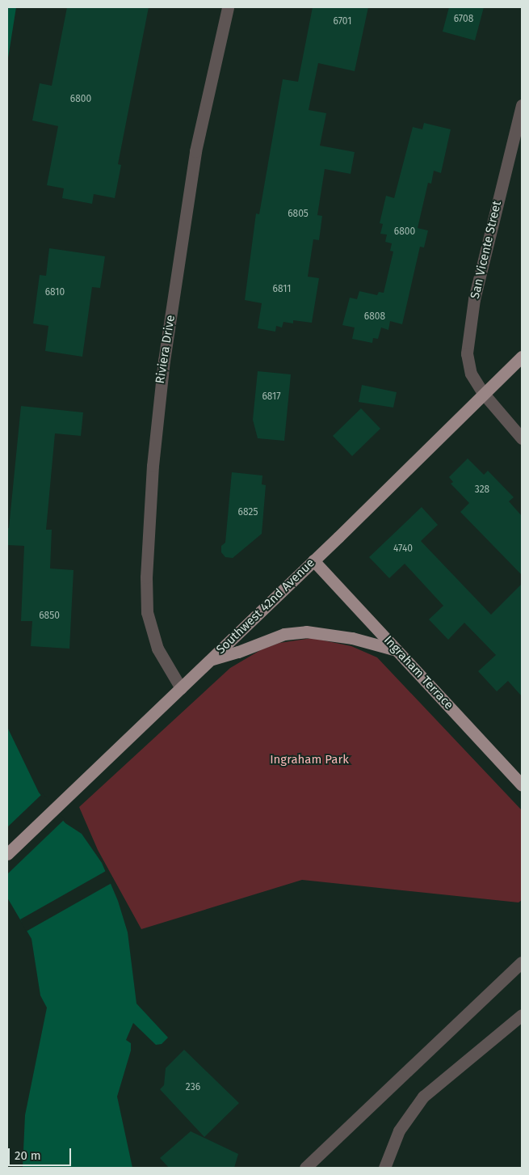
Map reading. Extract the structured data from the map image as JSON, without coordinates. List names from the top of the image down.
{
  "streets": {
    "main road": ["Southwest 42nd Avenue", "Ingraham Terrace"],
    "street": ["San Vicente Street", "Riviera Drive"]
  },
  "crossings": [
    ["San Vicente Street", "Southwest 42nd Avenue"],
    ["Riviera Drive", "Southwest 42nd Avenue"],
    ["Southwest 42nd Avenue", "Ingraham Terrace"]
  ],
  "parks": ["Ingraham Park"],
  "house_numbers": [
    "6708",
    "6701",
    "6800",
    "6805",
    "6800",
    "6811",
    "6810",
    "6808",
    "6817",
    "328",
    "6825",
    "4740",
    "6850",
    "236"
  ],
  "scale_bar": "20 m"
}
